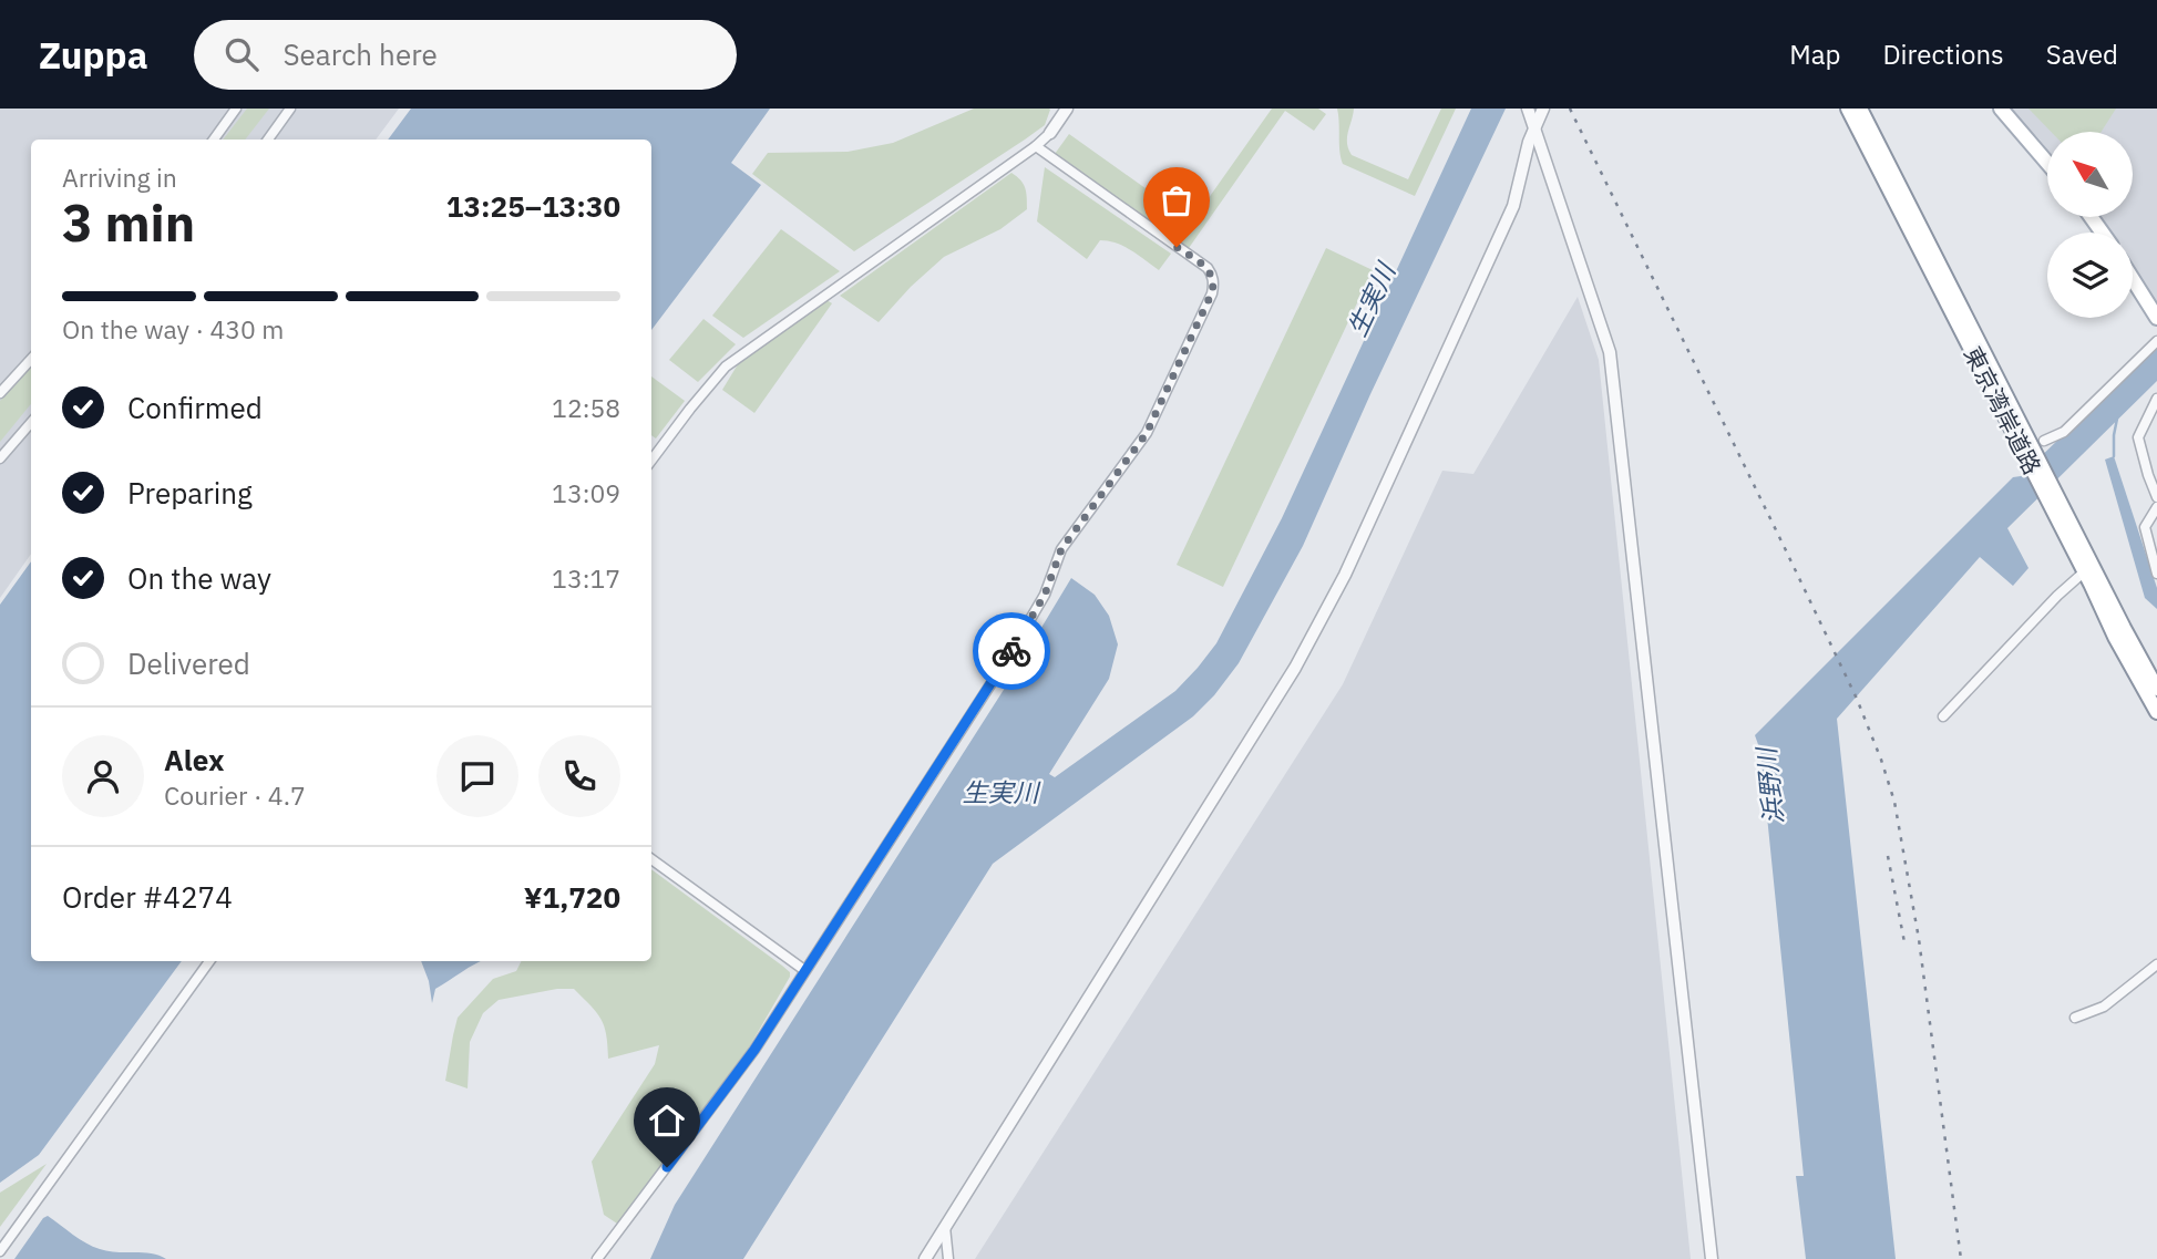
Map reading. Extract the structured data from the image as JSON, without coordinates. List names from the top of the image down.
{
  "streets": {
    "main road": ["東京湾岸道路"]
  },
  "water": ["生実川", "浜野川"],
  "north": "top left",
  "page": {
    "header": "Zuppa",
    "search": "Search here",
    "nav": ["Map", "Directions", "Saved"],
    "heading": ["3 min", "Arriving in", "13:25–13:30"],
    "panel": [
      "Alex",
      "Courier · 4.7",
      "Order #4274",
      "¥1,720"
    ],
    "bar": "On the way · 430 m",
    "list": [
      ["Confirmed", "12:58"],
      ["Preparing", "13:09"],
      ["On the way", "13:17"],
      "Delivered"
    ]
  }
}
